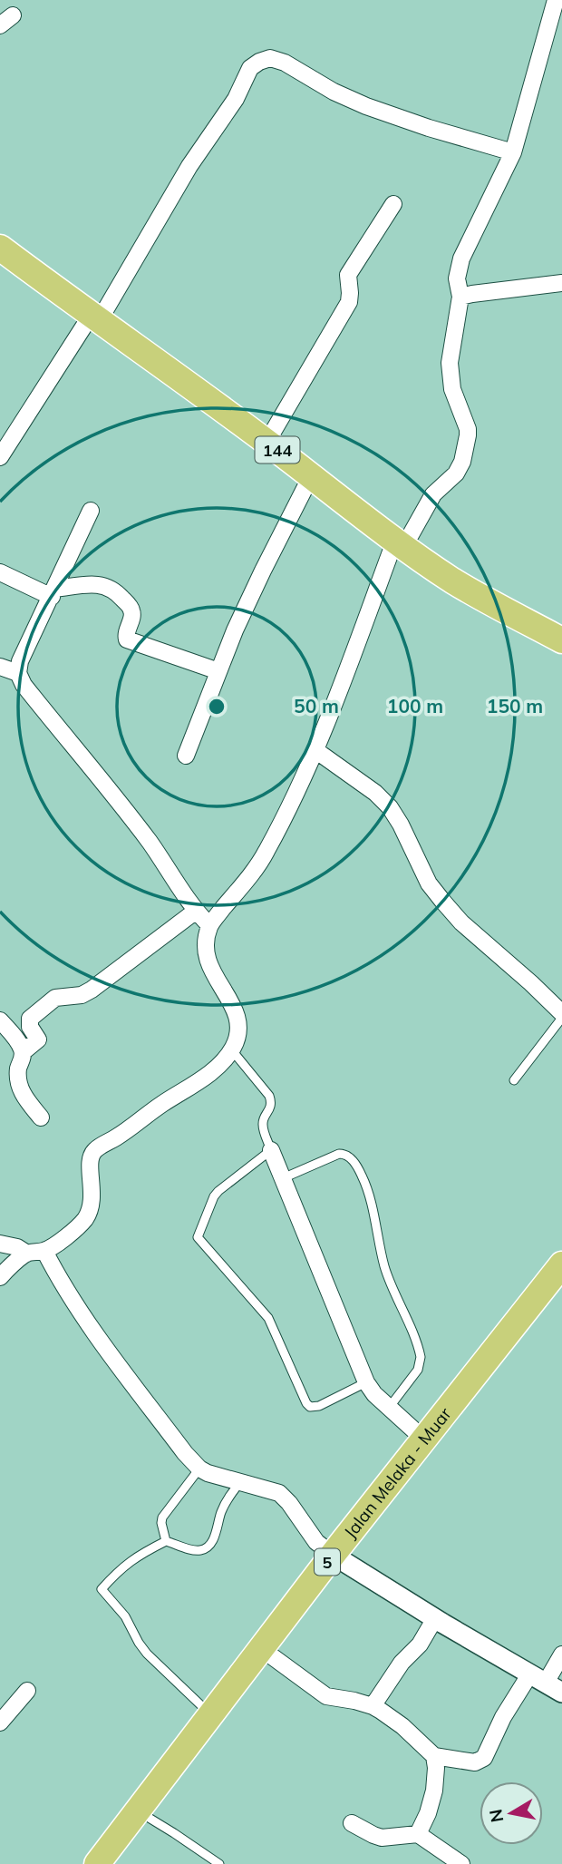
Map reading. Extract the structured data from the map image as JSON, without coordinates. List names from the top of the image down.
{
  "streets": {
    "main road": ["144", "Jalan Melaka - Muar", "5"]
  },
  "north": "left",
  "rings": ["50 m", "100 m", "150 m"]
}
